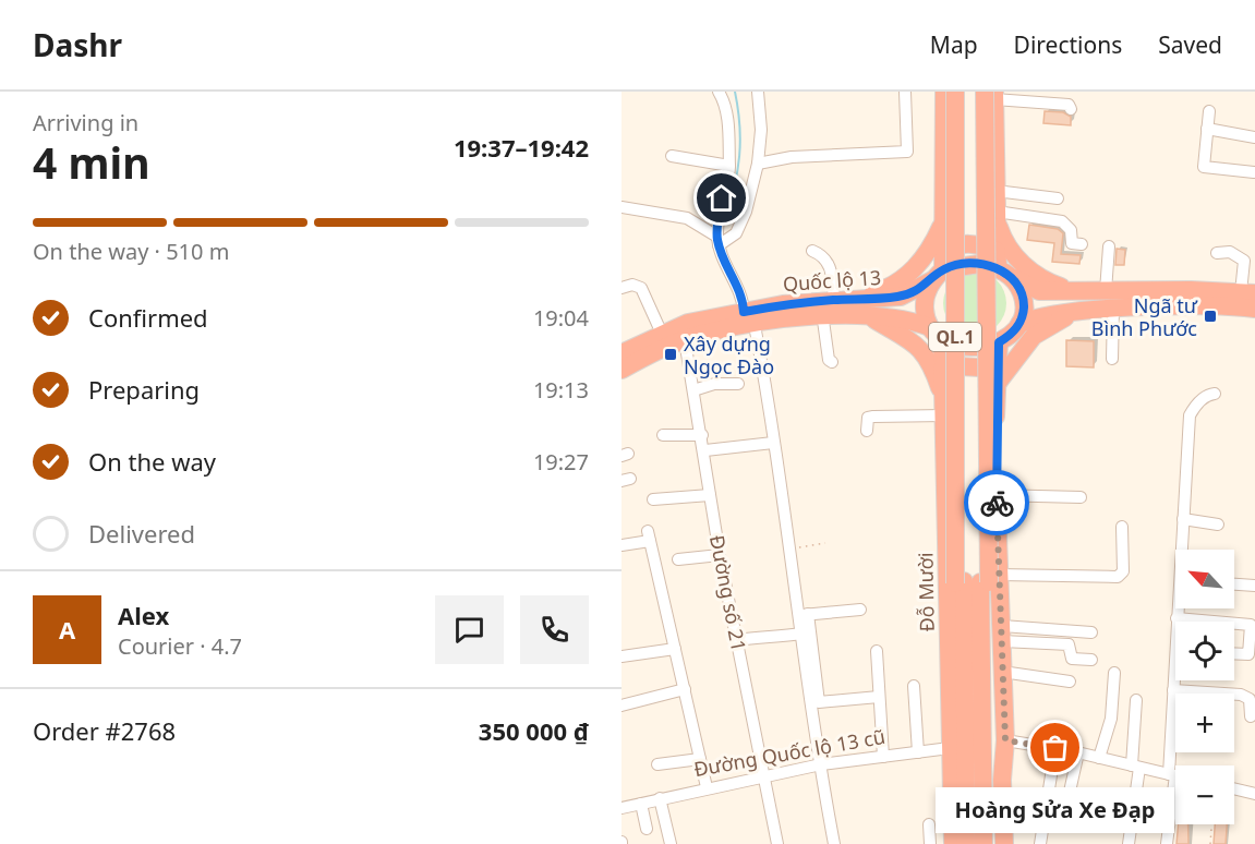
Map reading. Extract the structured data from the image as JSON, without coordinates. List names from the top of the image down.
{
  "streets": {
    "highway": ["Quốc lộ 13", "QL.1", "Đỗ Mười"],
    "street": ["Đường số 21", "Đường Quốc lộ 13 cũ"]
  },
  "crossings": [
    ["Quốc lộ 13", "Đỗ Mười"],
    ["Quốc lộ 13", "Đường số 21"],
    ["QL.1", "Đỗ Mười"],
    ["Đỗ Mười", "Đường Quốc lộ 13 cũ"],
    ["Đường số 21", "Đường Quốc lộ 13 cũ"]
  ],
  "places": {
    "transit": ["Ngã tư Bình Phước", "Xây dựng Ngọc Đào"],
    "other": ["Hoàng Sửa Xe Đạp"]
  },
  "north": "top left",
  "page": {
    "header": "Dashr",
    "nav": ["Map", "Directions", "Saved"],
    "heading": ["4 min", "Arriving in", "19:37–19:42"],
    "panel": [
      "Alex",
      "Courier · 4.7",
      "Order #2768",
      "350 000 ₫"
    ],
    "bar": "On the way · 510 m",
    "list": [
      ["Confirmed", "19:04"],
      ["Preparing", "19:13"],
      ["On the way", "19:27"],
      "Delivered"
    ],
    "map_buttons": ["+", "−"],
    "round": "A",
    "bubble": "Hoàng Sửa Xe Đạp"
  }
}
